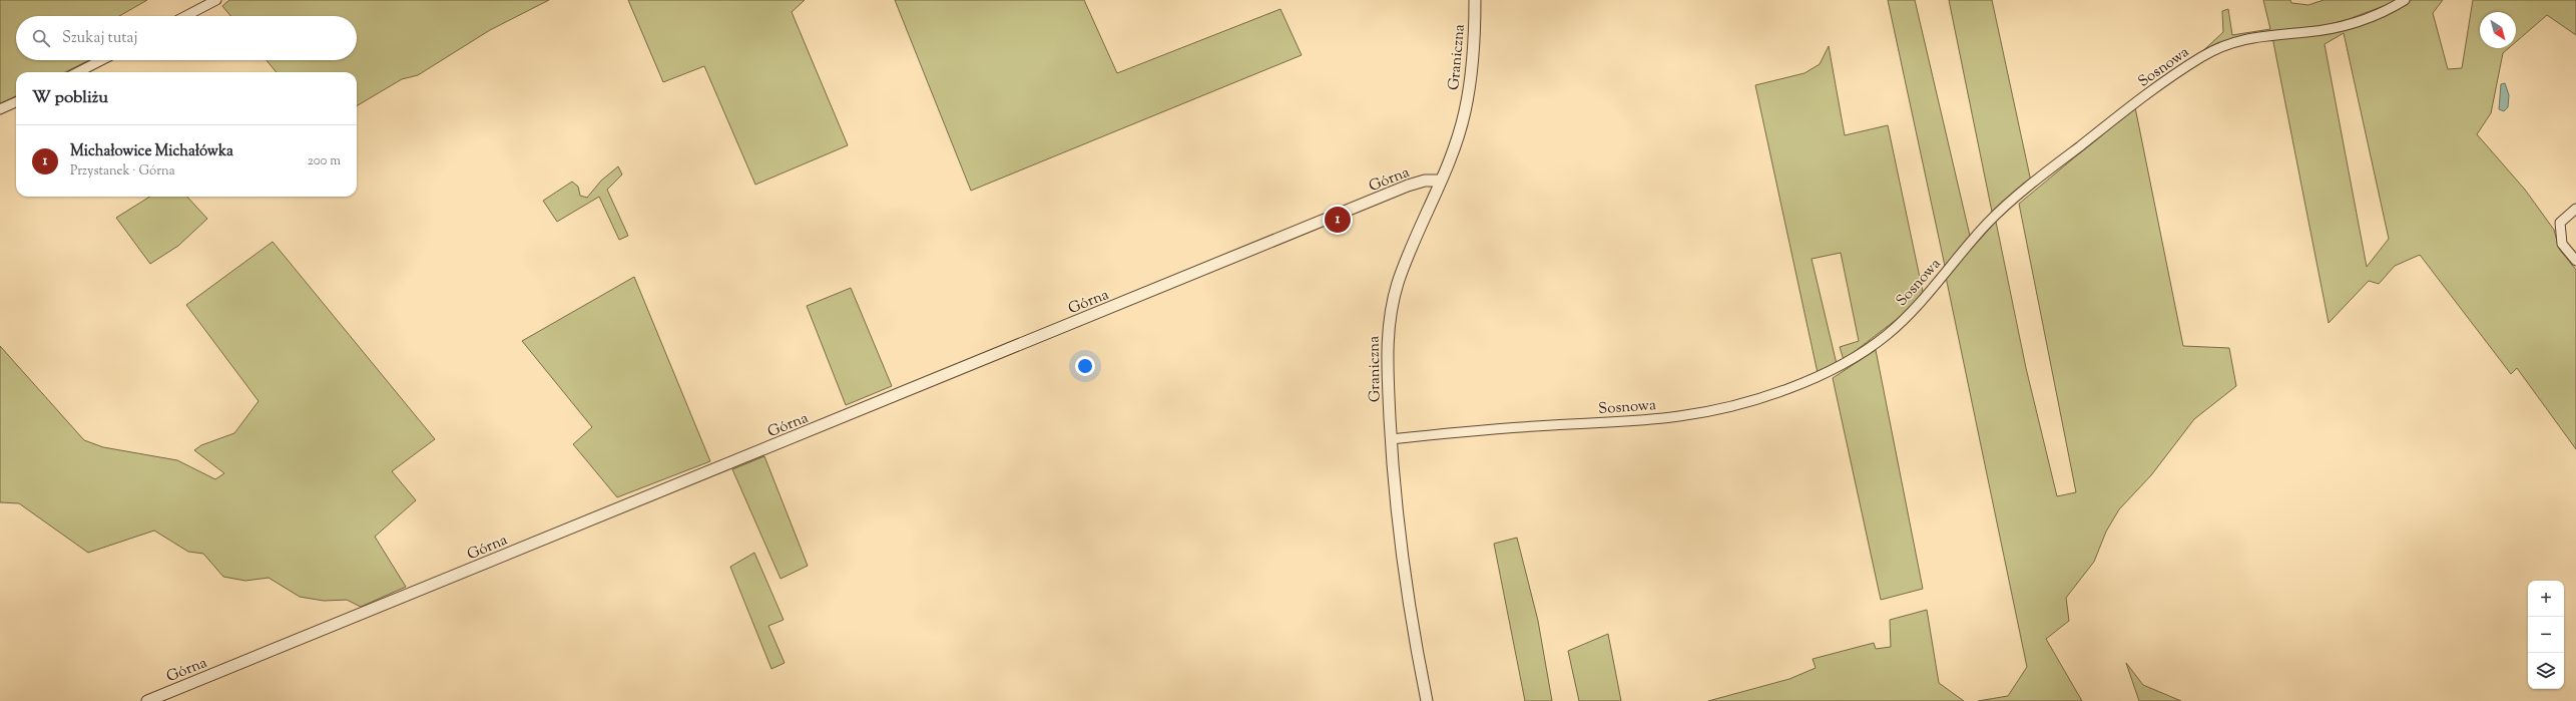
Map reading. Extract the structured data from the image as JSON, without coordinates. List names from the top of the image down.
{
  "streets": {
    "street": ["Graniczna", "Sosnowa", "Górna"]
  },
  "crossings": [
    ["Graniczna", "Sosnowa"],
    ["Graniczna", "Górna"]
  ],
  "north": "bottom right",
  "page": {
    "search": "Szukaj tutaj",
    "heading": "W pobliżu",
    "list": [
      {
        "mark": "1",
        "name": "Michałowice Michałówka",
        "note": "Przystanek · Górna",
        "value": "200 m"
      }
    ],
    "pins": "1",
    "map_buttons": ["+", "−"]
  }
}
